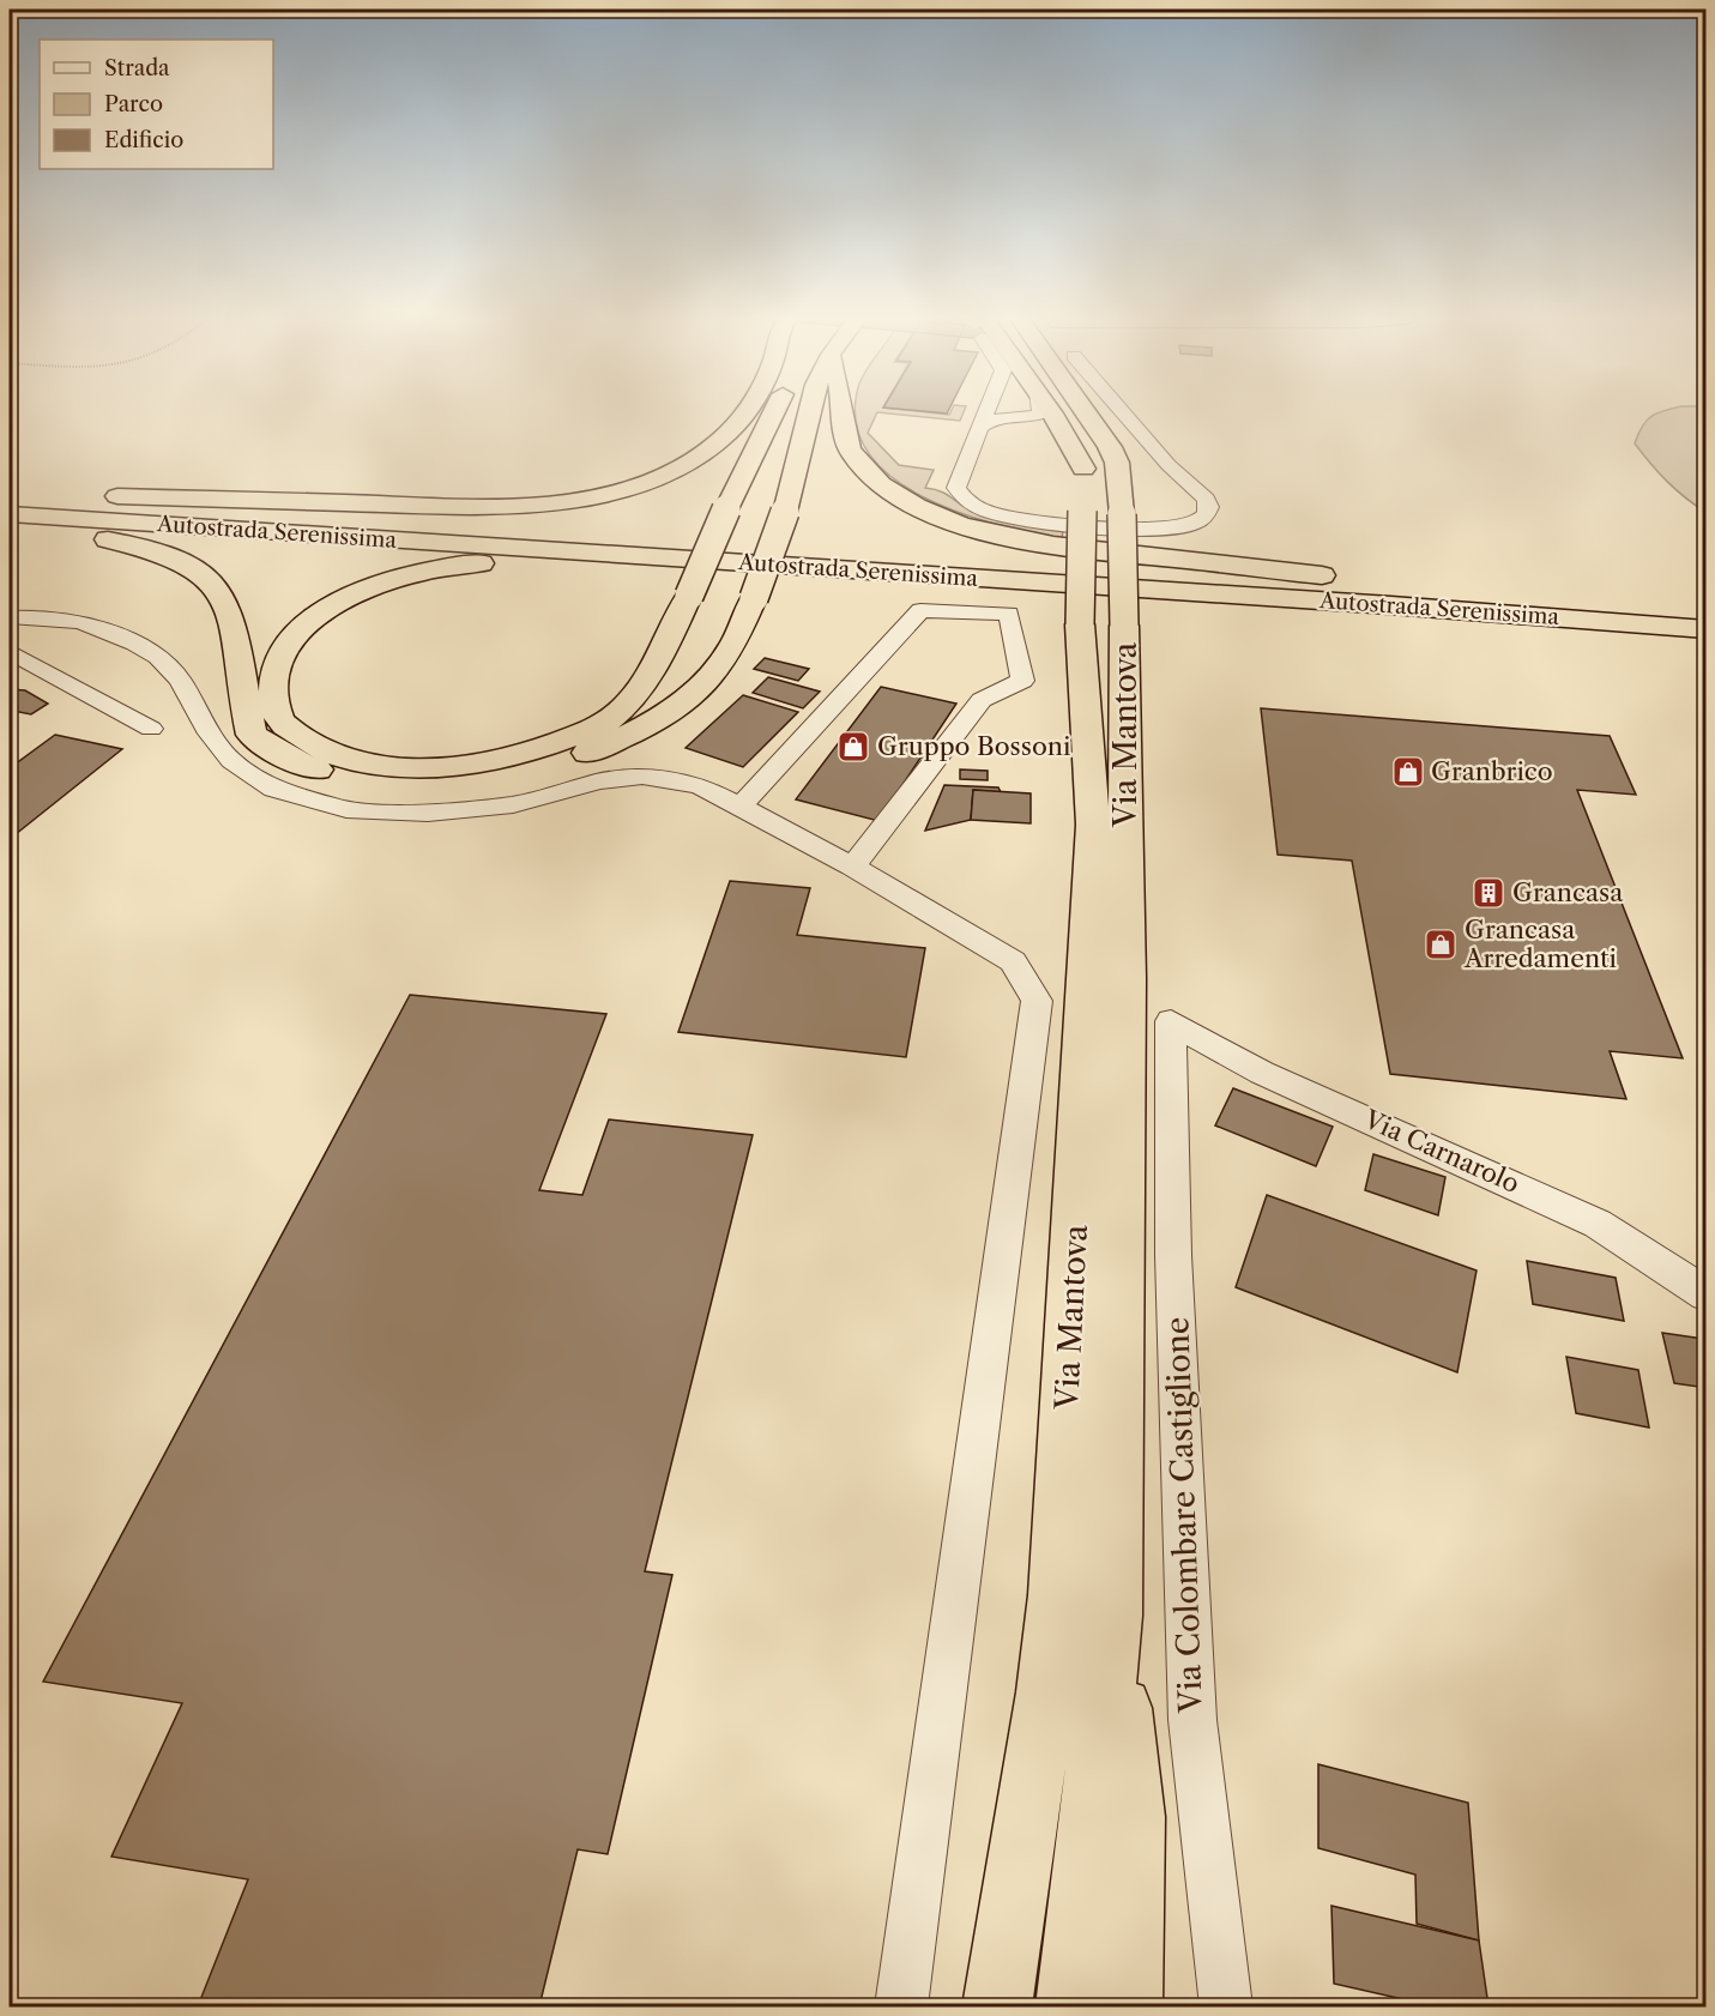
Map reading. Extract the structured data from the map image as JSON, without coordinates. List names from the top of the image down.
{
  "streets": {
    "highway": ["Autostrada Serenissima", "Via Mantova"],
    "street": ["Via Carnarolo", "Via Colombare Castiglione"]
  },
  "crossings": [
    ["Via Carnarolo", "Via Colombare Castiglione"]
  ],
  "places": {
    "shop": ["Gruppo Bossoni", "Granbrico", "Grancasa Arredamenti"],
    "building": ["Grancasa"]
  },
  "legend": ["Strada", "Parco", "Edificio"]
}
